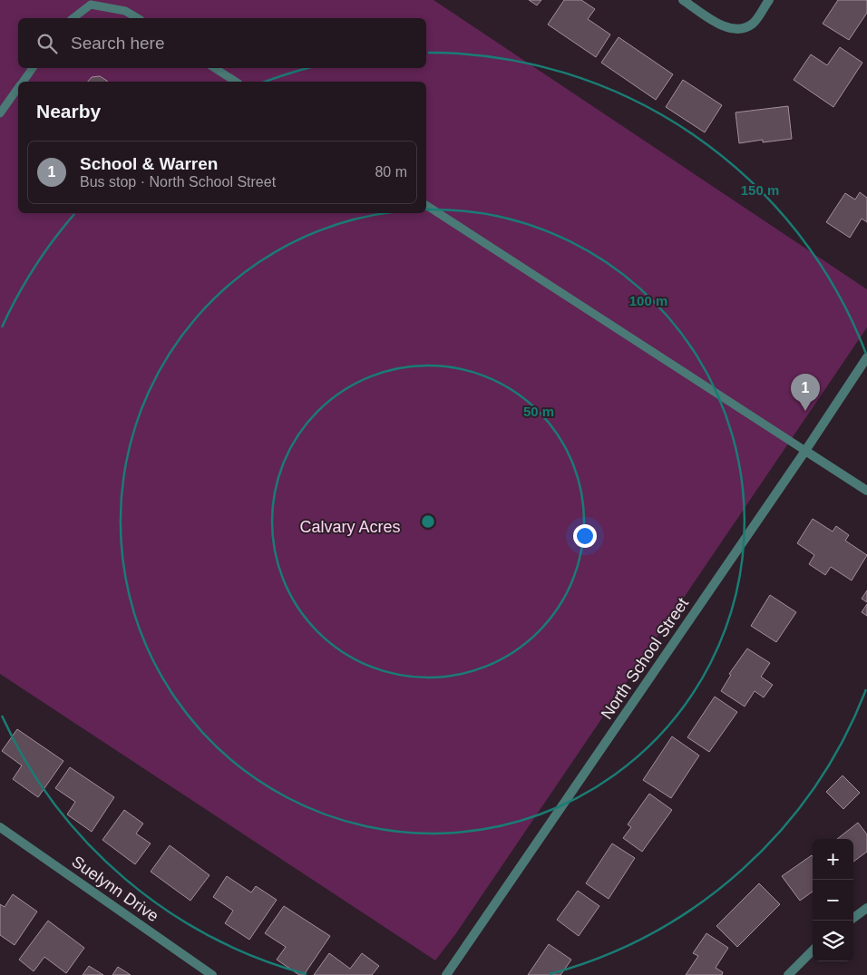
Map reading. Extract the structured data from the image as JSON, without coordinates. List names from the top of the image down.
{
  "streets": {
    "street": ["North School Street", "Suelynn Drive"]
  },
  "parks": ["Calvary Acres"],
  "page": {
    "search": "Search here",
    "heading": "Nearby",
    "list": [
      {
        "mark": "1",
        "name": "School & Warren",
        "note": "Bus stop · North School Street",
        "value": "80 m"
      }
    ],
    "pins": "1",
    "map_buttons": ["+", "−"]
  },
  "rings": ["150 m", "100 m", "50 m"]
}
